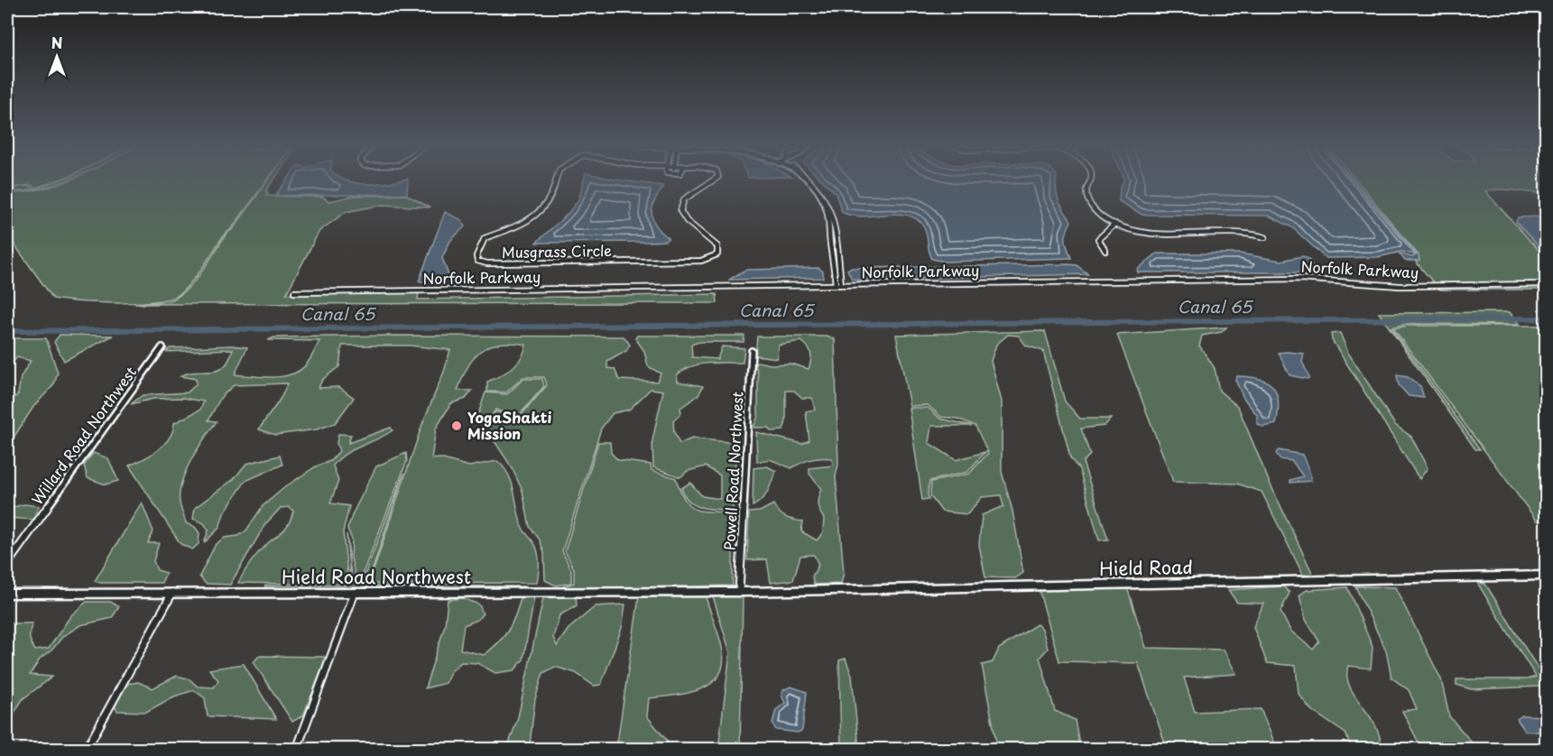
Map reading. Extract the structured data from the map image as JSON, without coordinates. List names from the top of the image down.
{
  "streets": {
    "street": [
      "Musgrass Circle",
      "Norfolk Parkway",
      "Willard Road Northwest",
      "Powell Road Northwest",
      "Hield Road",
      "Hield Road Northwest"
    ]
  },
  "crossings": [
    ["Powell Road Northwest", "Hield Road"],
    ["Powell Road Northwest", "Hield Road Northwest"],
    ["Hield Road", "Hield Road Northwest"]
  ],
  "water": ["Canal 65"],
  "places": ["YogaShakti Mission"],
  "north": "top"
}
